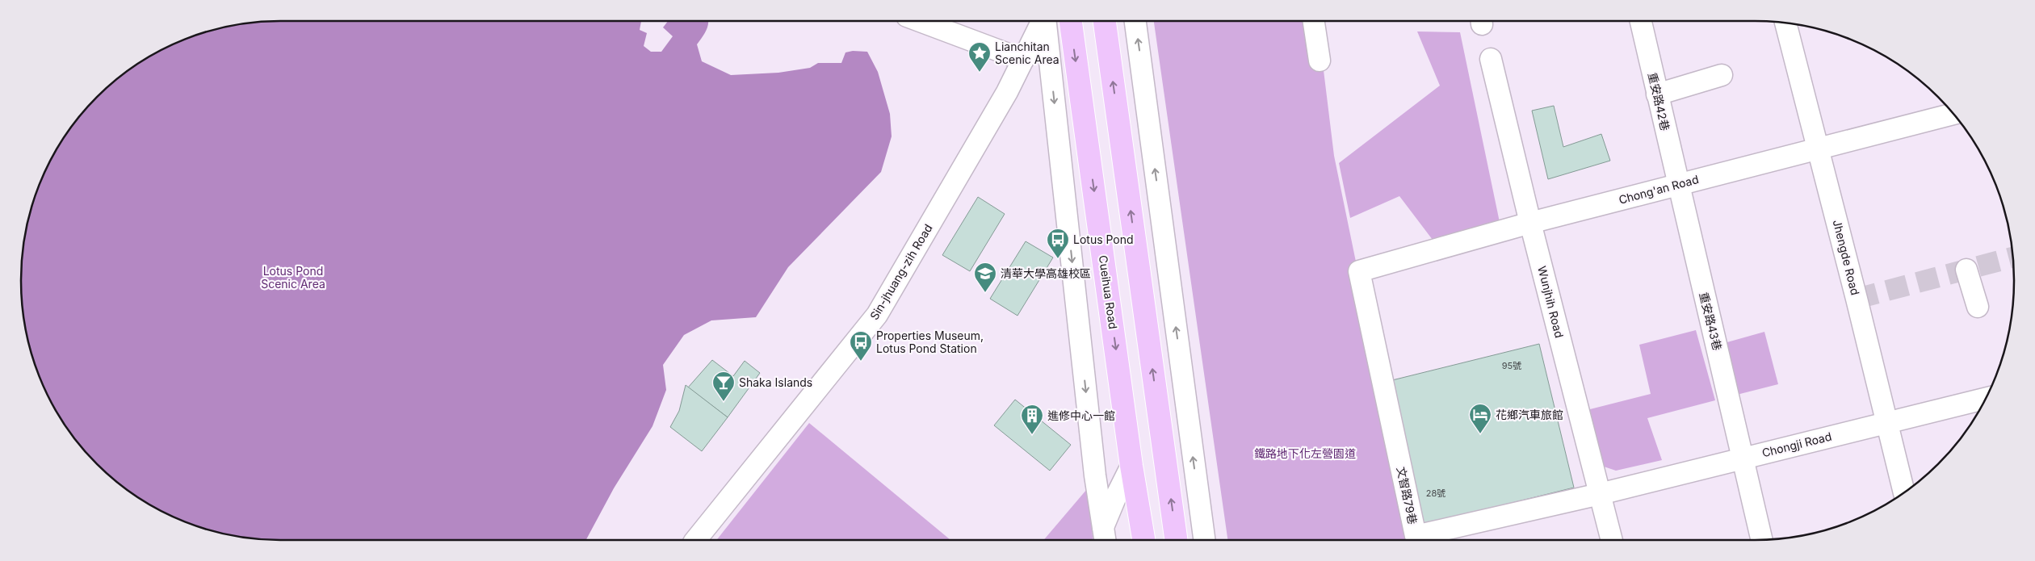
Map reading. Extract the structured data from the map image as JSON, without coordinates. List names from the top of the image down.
{
  "streets": {
    "main road": ["Cueihua Road"],
    "street": [
      "重安路42巷",
      "Chong'an Road",
      "Jhengde Road",
      "Sin-jhuang-zih Road",
      "Wunjhih Road",
      "重安路43巷",
      "Chongji Road",
      "文智路79巷"
    ]
  },
  "crossings": [
    ["重安路42巷", "Chong'an Road"],
    ["重安路42巷", "重安路43巷"],
    ["Chong'an Road", "Jhengde Road"],
    ["Chong'an Road", "Wunjhih Road"],
    ["Chong'an Road", "重安路43巷"],
    ["Chong'an Road", "文智路79巷"],
    ["Jhengde Road", "Chongji Road"],
    ["Wunjhih Road", "Chongji Road"],
    ["Wunjhih Road", "文智路79巷"],
    ["重安路43巷", "Chongji Road"],
    ["Chongji Road", "文智路79巷"]
  ],
  "parks": ["Lotus Pond Scenic Area", "鐵路地下化左營園道"],
  "places": {
    "place": ["Lianchitan Scenic Area"],
    "bus stop": ["Lotus Pond", "Properties Museum, Lotus Pond Station"],
    "school or university": ["清華大學高雄校區"],
    "bar": ["Shaka Islands"],
    "hotel": ["花鄉汽車旅館"],
    "building": ["進修中心一館"]
  },
  "house_numbers": ["95號", "28號"]
}
